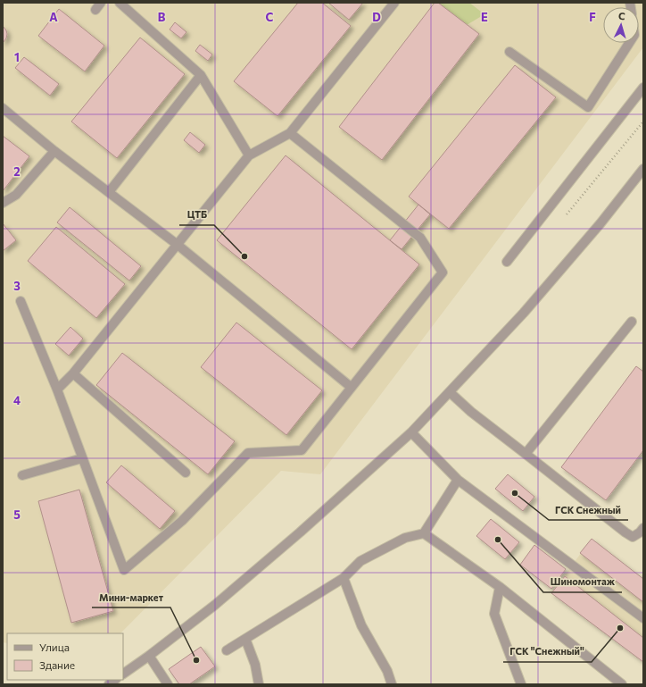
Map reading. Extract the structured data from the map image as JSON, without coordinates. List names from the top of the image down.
{
  "places": [
    "ЦТБ",
    "ГСК Снежный",
    "Шиномонтаж",
    "ГСК \"Снежный\"",
    "Мини-маркет"
  ],
  "legend": ["Улица", "Здание"],
  "north": "top",
  "grid": {
    "columns": [
      "A",
      "B",
      "C",
      "D",
      "E",
      "F"
    ],
    "rows": [
      "1",
      "2",
      "3",
      "4",
      "5"
    ]
  }
}
